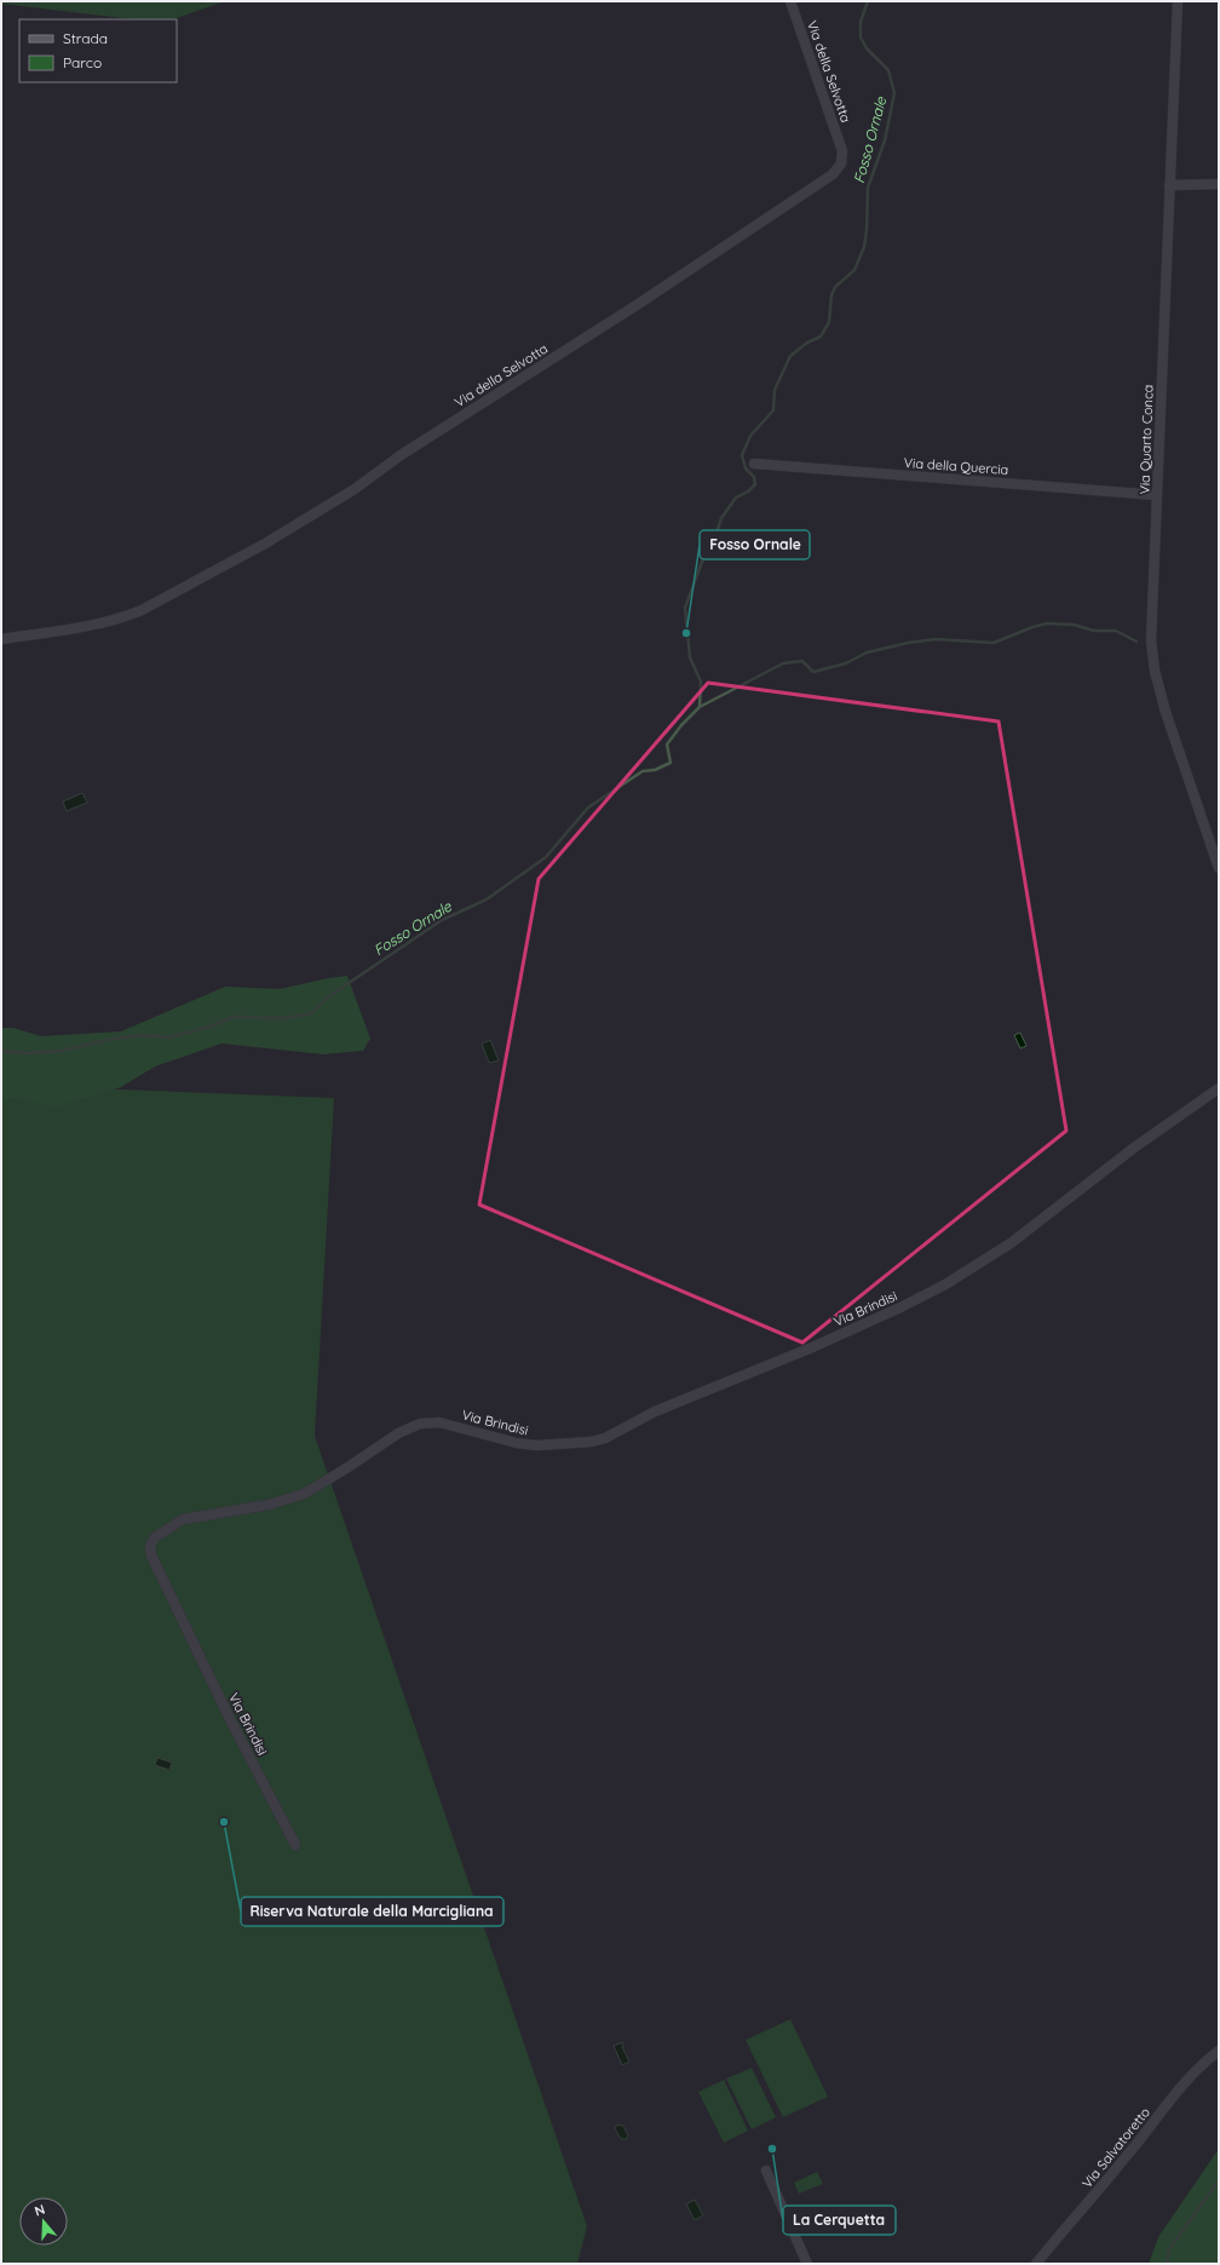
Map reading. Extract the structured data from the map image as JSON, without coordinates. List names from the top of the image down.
{
  "streets": {
    "street": [
      "Via della Selvotta",
      "Via Quarto Conca",
      "Via della Quercia",
      "Via Brindisi",
      "Via Salvatoretto"
    ]
  },
  "crossings": [
    ["Via Quarto Conca", "Via della Quercia"]
  ],
  "water": ["Fosso Ornale"],
  "places": ["Fosso Ornale", "Riserva Naturale della Marcigliana", "La Cerquetta"],
  "legend": ["Strada", "Parco"],
  "north": "top"
}
